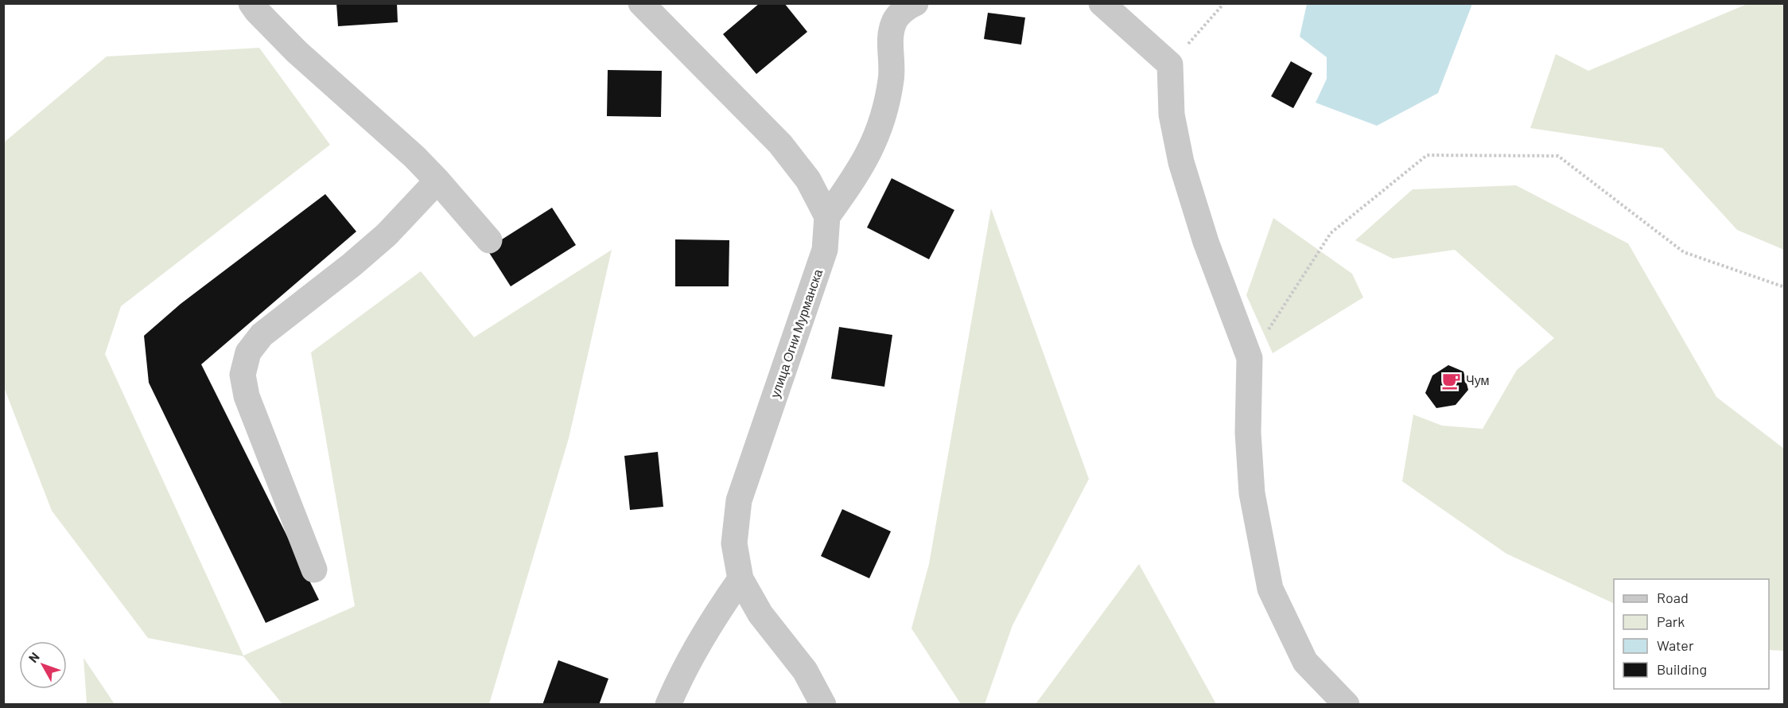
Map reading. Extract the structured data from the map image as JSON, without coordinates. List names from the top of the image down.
{
  "streets": {
    "street": ["улица Огни Мурманска"]
  },
  "places": {
    "cafe": ["Чум"]
  },
  "legend": [
    "Road",
    "Park",
    "Water",
    "Building"
  ],
  "north": "top left"
}
